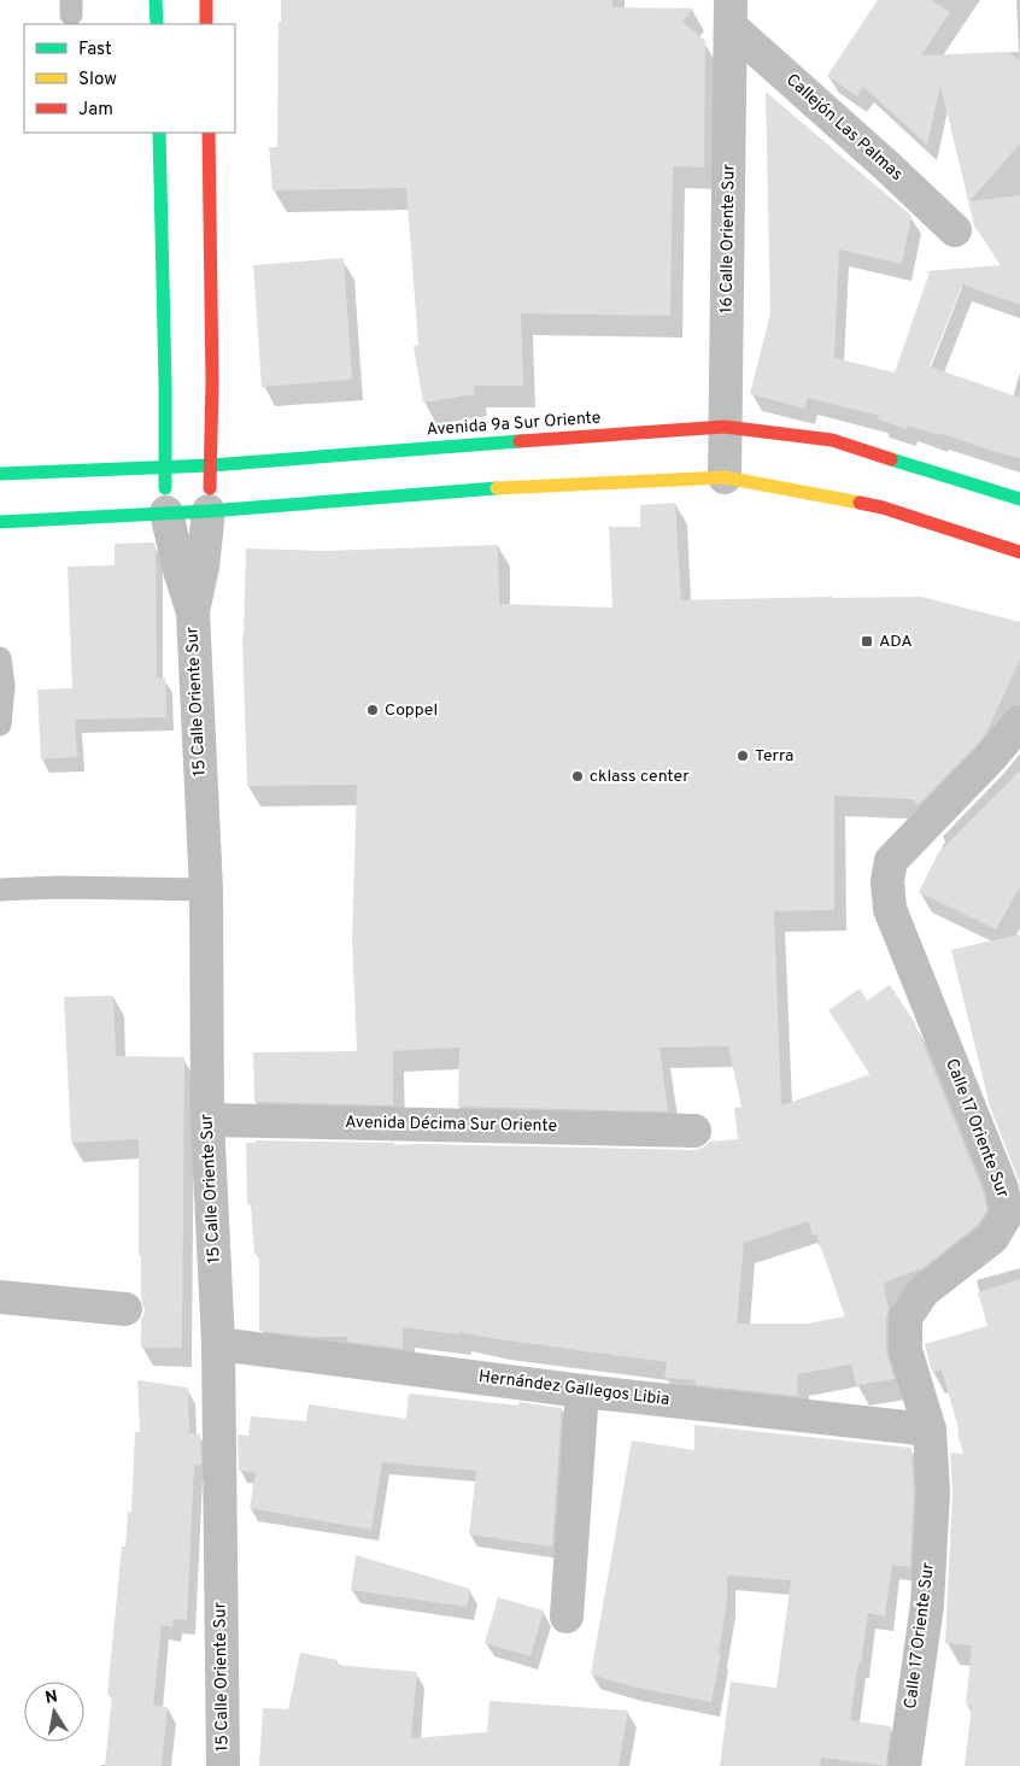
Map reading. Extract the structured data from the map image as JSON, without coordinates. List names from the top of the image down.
{
  "streets": {
    "main road": ["Avenida 9a Sur Oriente", "15 Calle Oriente Sur"],
    "street": [
      "Callejón Las Palmas",
      "16 Calle Oriente Sur",
      "Avenida Décima Sur Oriente",
      "Calle 17 Oriente Sur",
      "Hernández Gallegos Libia"
    ]
  },
  "crossings": [
    ["Callejón Las Palmas", "16 Calle Oriente Sur"],
    ["16 Calle Oriente Sur", "Avenida 9a Sur Oriente"],
    ["Avenida 9a Sur Oriente", "15 Calle Oriente Sur"],
    ["15 Calle Oriente Sur", "Avenida Décima Sur Oriente"],
    ["15 Calle Oriente Sur", "Hernández Gallegos Libia"],
    ["Calle 17 Oriente Sur", "Hernández Gallegos Libia"]
  ],
  "places": {
    "transit": ["ADA"],
    "other": ["Coppel", "Terra", "cklass center"]
  },
  "legend": ["Fast", "Slow", "Jam"],
  "north": "top"
}
